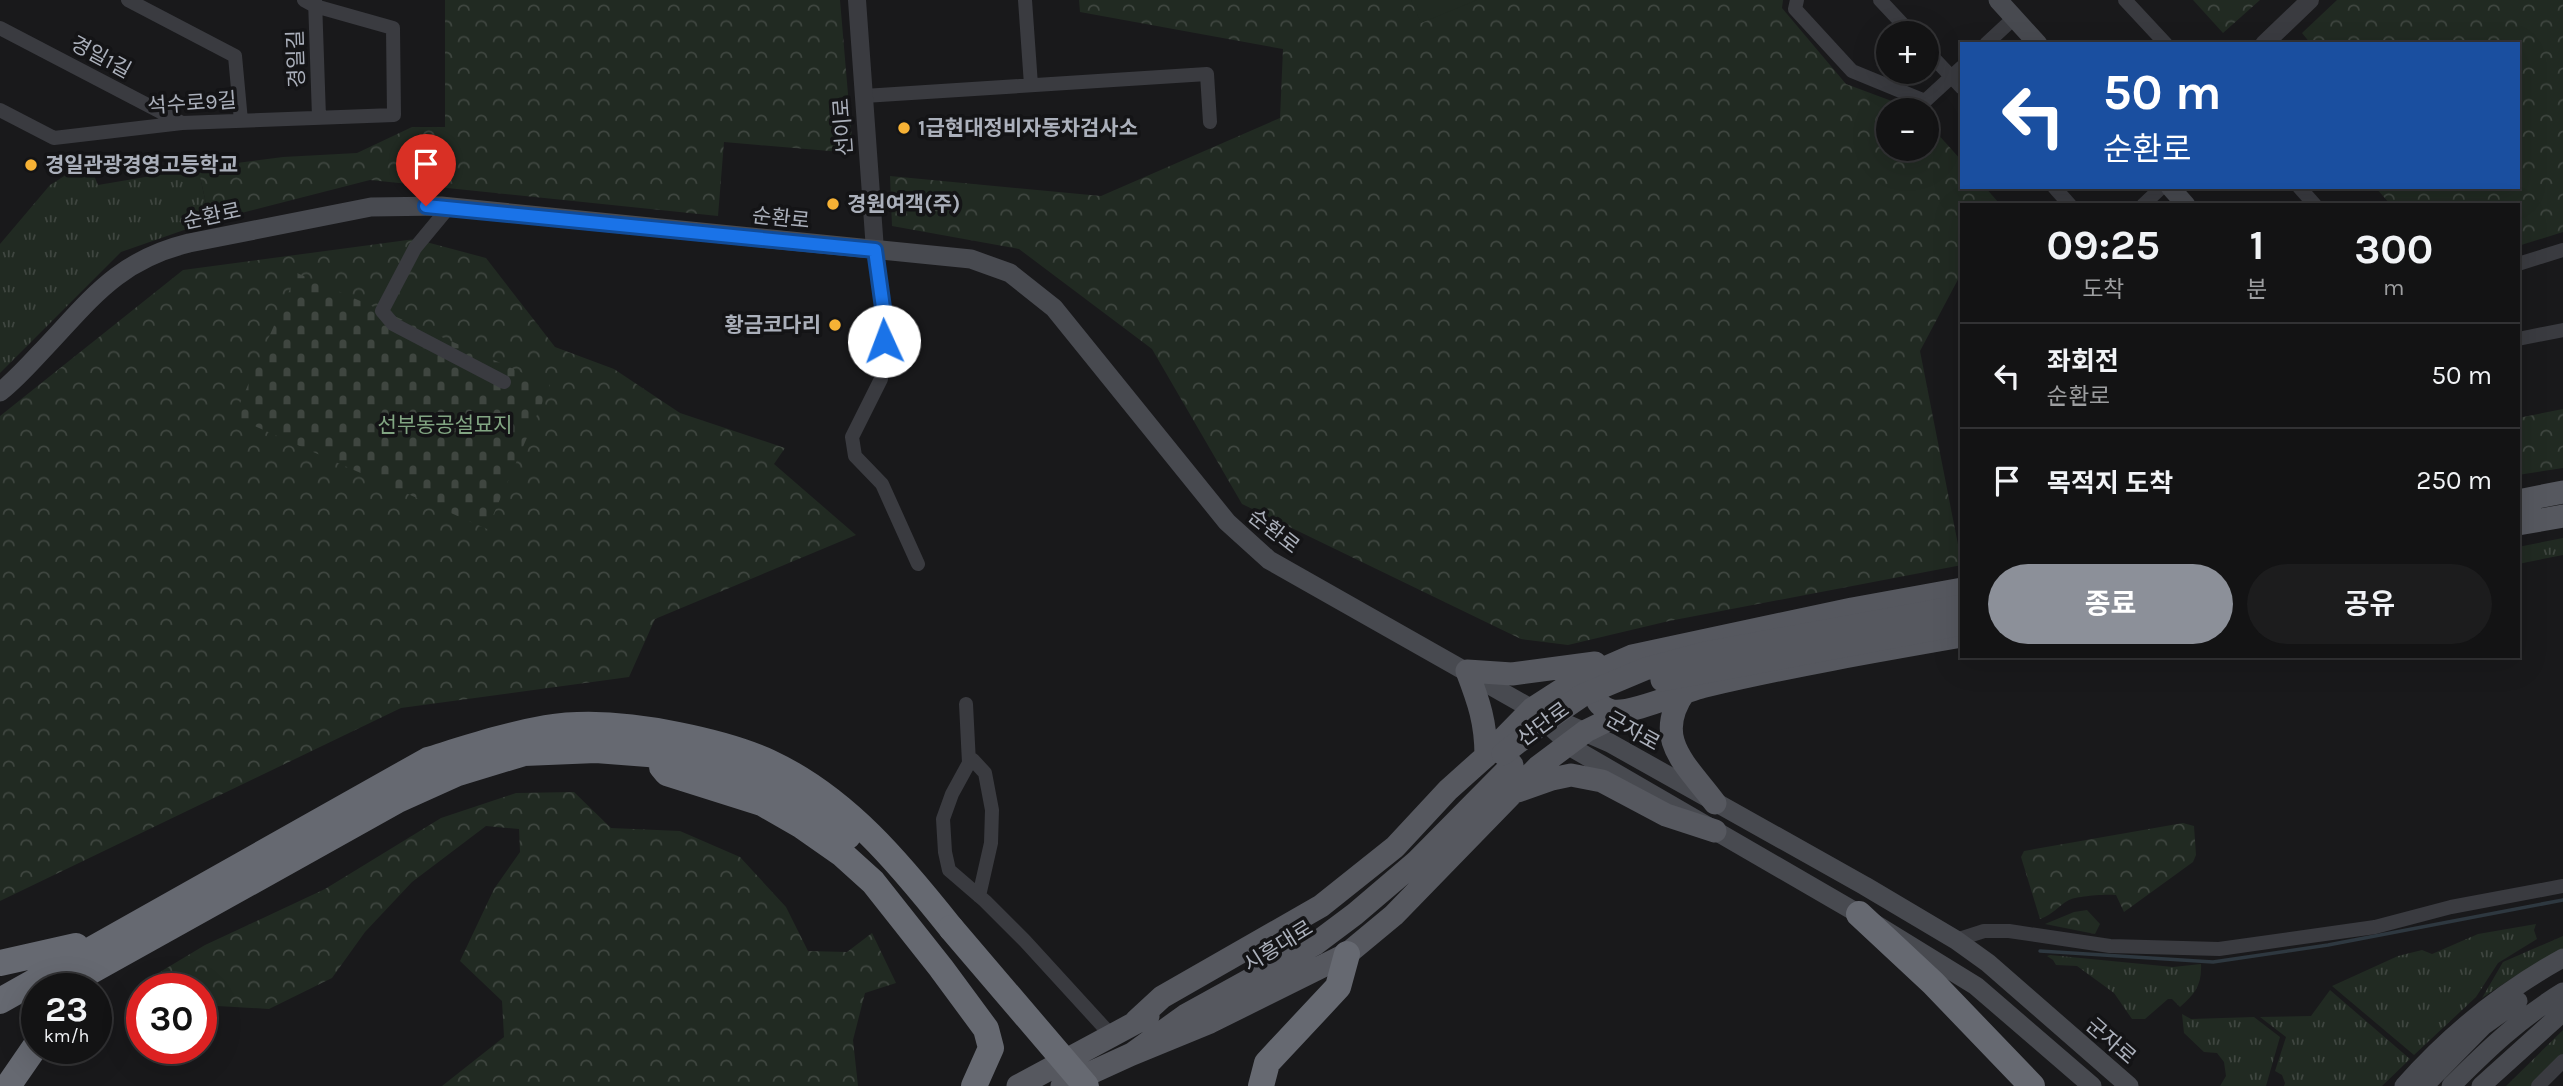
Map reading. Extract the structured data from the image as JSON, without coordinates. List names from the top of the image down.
{
  "streets": {
    "main road": [
      "순환로",
      "산단로",
      "군자로",
      "시흥대로"
    ],
    "street": [
      "경일1길",
      "경일길",
      "석수로9길",
      "선이로"
    ]
  },
  "crossings": [
    ["경일1길", "석수로9길"],
    ["경일길", "석수로9길"],
    ["선이로", "순환로"],
    ["순환로", "군자로"],
    ["산단로", "시흥대로"]
  ],
  "parks": ["선부동공설묘지"],
  "places": [
    "1급현대정비자동차검사소",
    "경일관광경영고등학교",
    "경원여객(주)",
    "황금코다리"
  ],
  "page": {
    "map_buttons": ["+", "−"],
    "turn": ["50 m", "순환로"],
    "eta": [
      "09:25",
      "도착",
      "1",
      "분",
      "300",
      "m"
    ],
    "list": [
      {
        "name": "좌회전",
        "note": "순환로",
        "value": "50 m"
      },
      {
        "name": "목적지 도착",
        "value": "250 m"
      }
    ],
    "buttons": ["종료", "공유"],
    "speed": "23 km/h",
    "limit": "30"
  }
}
